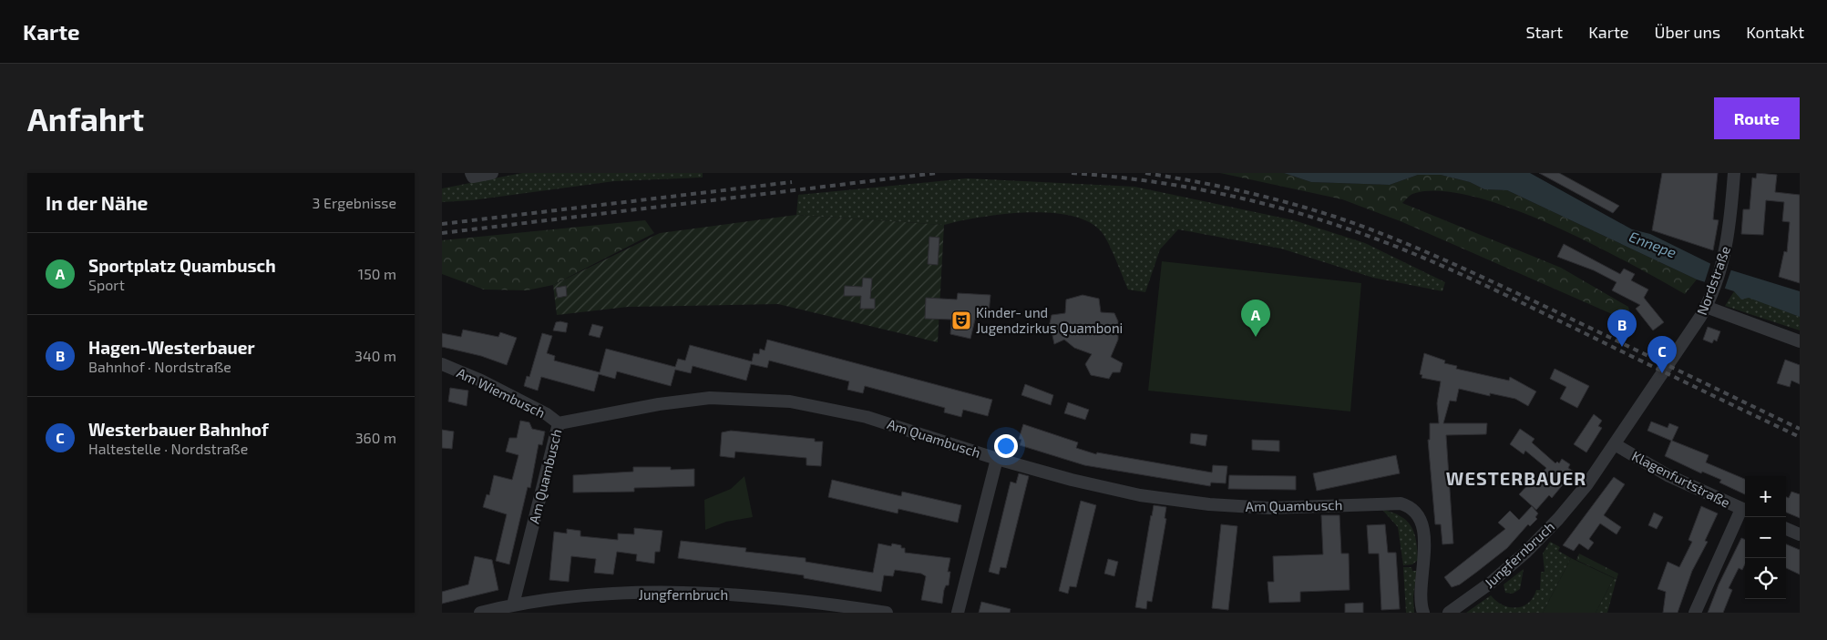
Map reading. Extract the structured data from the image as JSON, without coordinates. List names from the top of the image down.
{
  "streets": {
    "street": [
      "Nordstraße",
      "Am Wiembusch",
      "Am Quambusch",
      "Klagenfurtstraße",
      "Jungfernbruch"
    ]
  },
  "crossings": [
    ["Nordstraße", "Klagenfurtstraße"],
    ["Nordstraße", "Jungfernbruch"],
    ["Am Wiembusch", "Am Quambusch"],
    ["Am Quambusch", "Jungfernbruch"],
    ["Klagenfurtstraße", "Jungfernbruch"]
  ],
  "districts": ["WESTERBAUER"],
  "water": ["Ennepe"],
  "places": {
    "theatre": ["Kinder- und Jugendzirkus Quamboni"]
  },
  "page": {
    "header": "Karte",
    "nav": [
      "Start",
      "Karte",
      "Über uns",
      "Kontakt"
    ],
    "buttons": "Route",
    "title": "Anfahrt",
    "heading": ["In der Nähe", "3 Ergebnisse"],
    "list": [
      {
        "mark": "A",
        "name": "Sportplatz Quambusch",
        "note": "Sport",
        "value": "150 m"
      },
      {
        "mark": "B",
        "name": "Hagen-Westerbauer",
        "note": "Bahnhof · Nordstraße",
        "value": "340 m"
      },
      {
        "mark": "C",
        "name": "Westerbauer Bahnhof",
        "note": "Haltestelle · Nordstraße",
        "value": "360 m"
      }
    ],
    "pins": ["A", "B", "C"],
    "map_buttons": ["+", "−"]
  }
}
